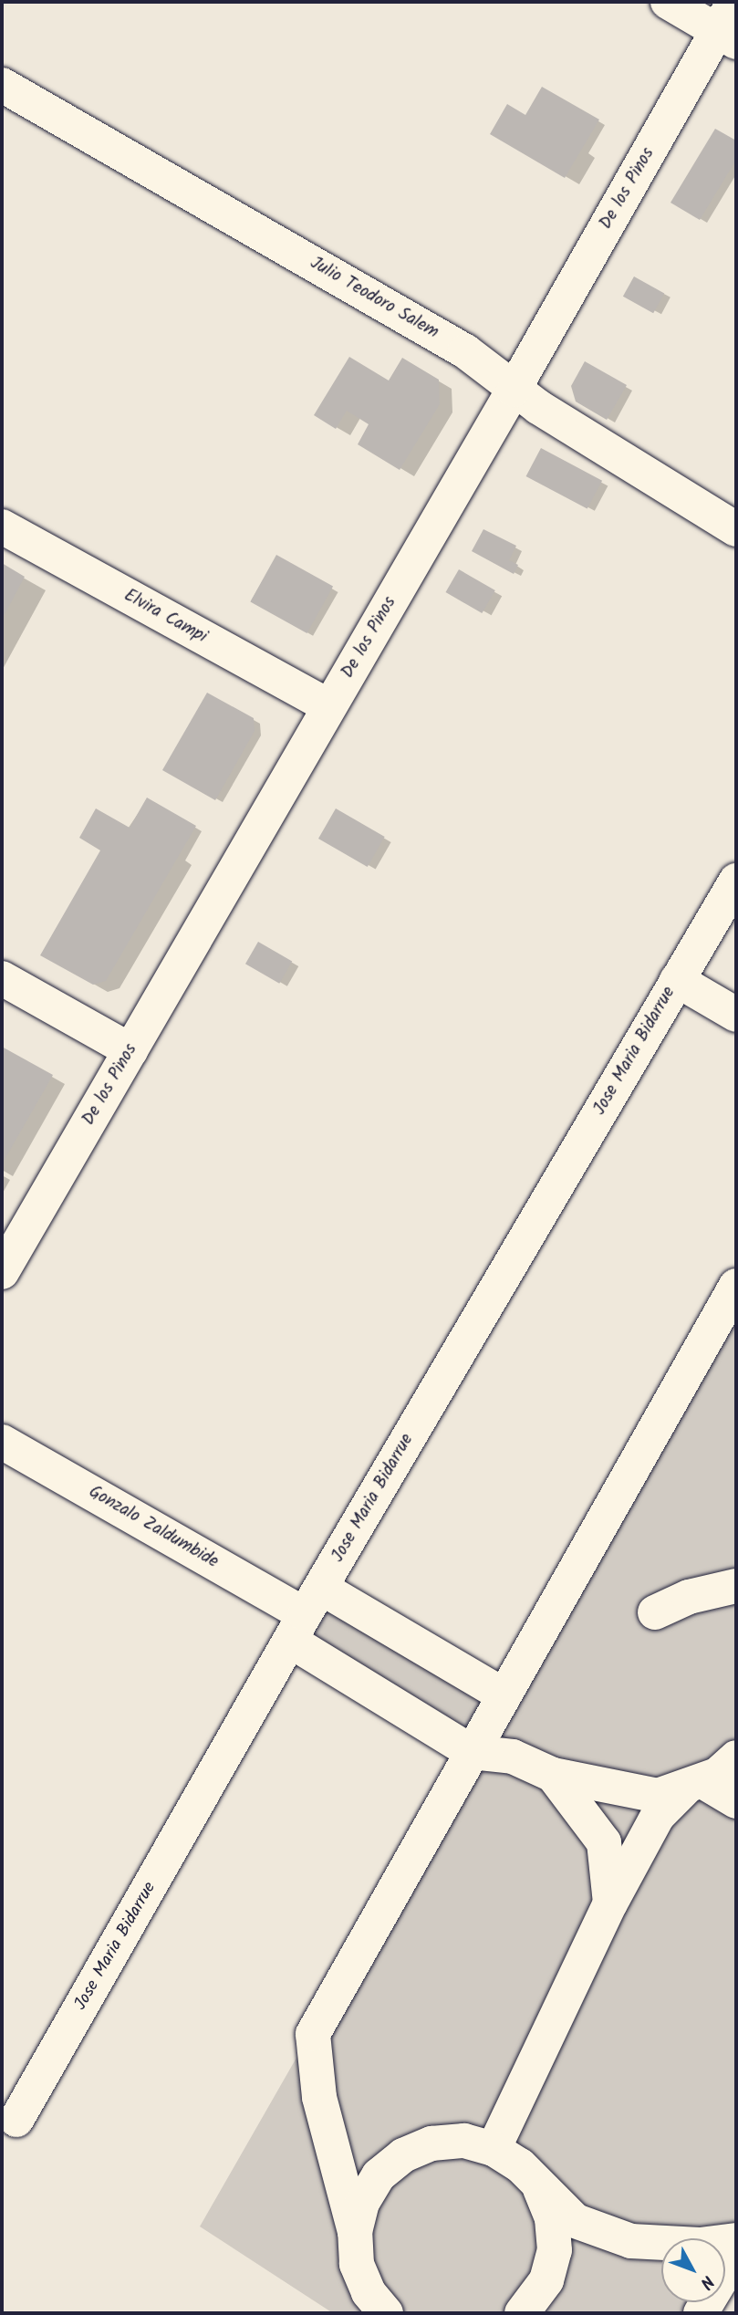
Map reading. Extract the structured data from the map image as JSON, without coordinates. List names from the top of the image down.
{
  "streets": {
    "street": [
      "De los Pinos",
      "Julio Teodoro Salem",
      "Elvira Campi",
      "Jose Maria Bidarrue",
      "Gonzalo Zaldumbide"
    ]
  },
  "crossings": [
    ["De los Pinos", "Julio Teodoro Salem"],
    ["De los Pinos", "Elvira Campi"],
    ["Jose Maria Bidarrue", "Gonzalo Zaldumbide"]
  ],
  "north": "bottom right"
}
